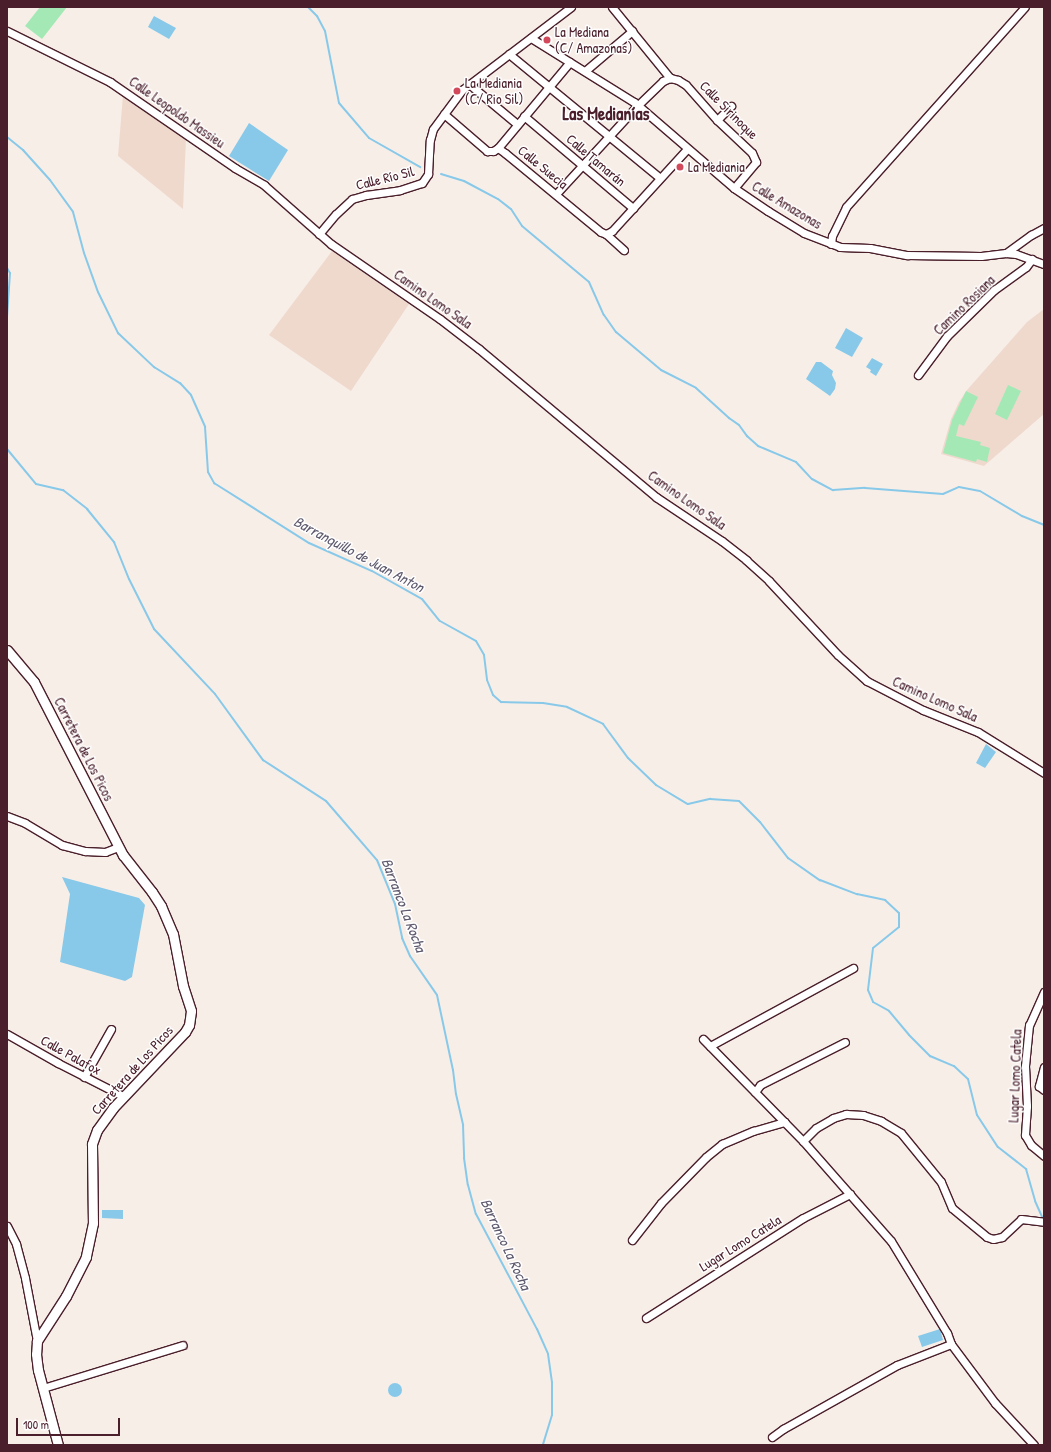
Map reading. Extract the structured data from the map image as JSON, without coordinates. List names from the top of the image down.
{
  "streets": {
    "main road": ["Carretera de Los Picos"],
    "street": [
      "Calle Sirinoque",
      "Calle Leopoldo Massieu",
      "Calle Tamarán",
      "Calle Suecia",
      "Calle Río Sil",
      "Calle Amazonas",
      "Camino Lomo Sala",
      "Camino Rosiana",
      "Calle Palafox",
      "Lugar Lomo Catela"
    ]
  },
  "crossings": [
    ["Calle Sirinoque", "Calle Amazonas"],
    ["Calle Leopoldo Massieu", "Calle Río Sil"],
    ["Calle Leopoldo Massieu", "Camino Lomo Sala"],
    ["Calle Suecia", "Calle Río Sil"],
    ["Calle Río Sil", "Calle Amazonas"],
    ["Calle Río Sil", "Camino Lomo Sala"],
    ["Carretera de Los Picos", "Calle Palafox"]
  ],
  "districts": ["Las Medianías"],
  "water": ["Barranquillo de Juan Anton", "Barranco La Rocha"],
  "places": ["La Mediana (C/ Amazonas)", "La Mediania (C/ Rio Sil)", "La Mediania"],
  "scale_bar": "100 m"
}
